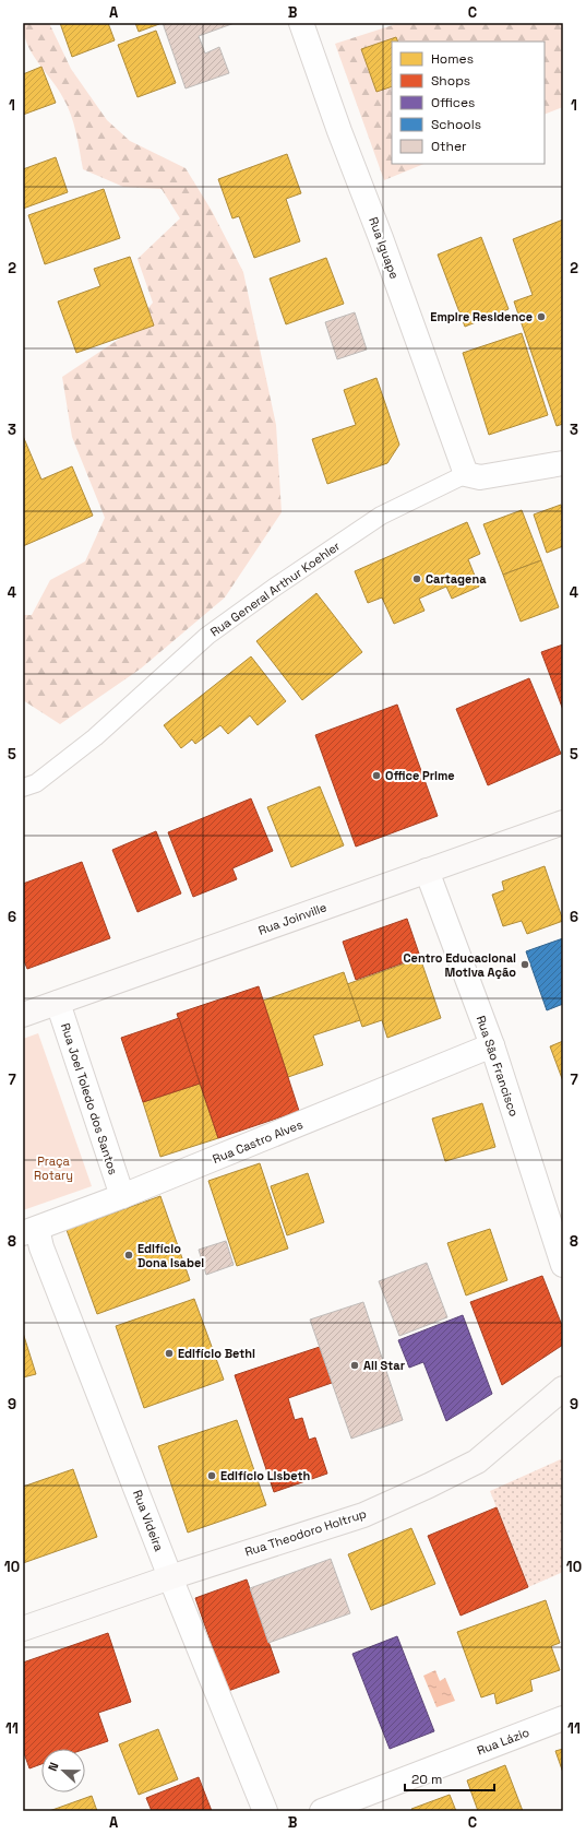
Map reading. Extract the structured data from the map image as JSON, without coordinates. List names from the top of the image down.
{
  "streets": {
    "main road": ["Rua Joinville", "Rua Theodoro Holtrup"],
    "street": [
      "Rua Iguape",
      "Rua São Francisco",
      "Rua Joel Toledo dos Santos",
      "Rua Castro Alves",
      "Rua Videira",
      "Rua Lázio"
    ],
    "lane": ["Rua General Arthur Koehler"]
  },
  "crossings": [
    ["Rua Iguape", "Rua General Arthur Koehler"],
    ["Rua Joinville", "Rua São Francisco"],
    ["Rua Joinville", "Rua Joel Toledo dos Santos"],
    ["Rua São Francisco", "Rua Castro Alves"],
    ["Rua Joel Toledo dos Santos", "Rua Castro Alves"],
    ["Rua Castro Alves", "Rua Videira"],
    ["Rua Videira", "Rua Theodoro Holtrup"]
  ],
  "parks": ["Praça Rotary"],
  "places": [
    "Empire Residence",
    "Cartagena",
    "Office Prime",
    "Centro Educacional Motiva Ação",
    "Edifício Dona Isabel",
    "Edifício Bethi",
    "All Star",
    "Edifício Lisbeth"
  ],
  "legend": [
    "Homes",
    "Shops",
    "Offices",
    "Schools",
    "Other"
  ],
  "scale_bar": "20 m",
  "north": "left",
  "grid": {
    "columns": ["A", "B", "C"],
    "rows": [
      "1",
      "2",
      "3",
      "4",
      "5",
      "6",
      "7",
      "8",
      "9",
      "10",
      "11"
    ]
  }
}
